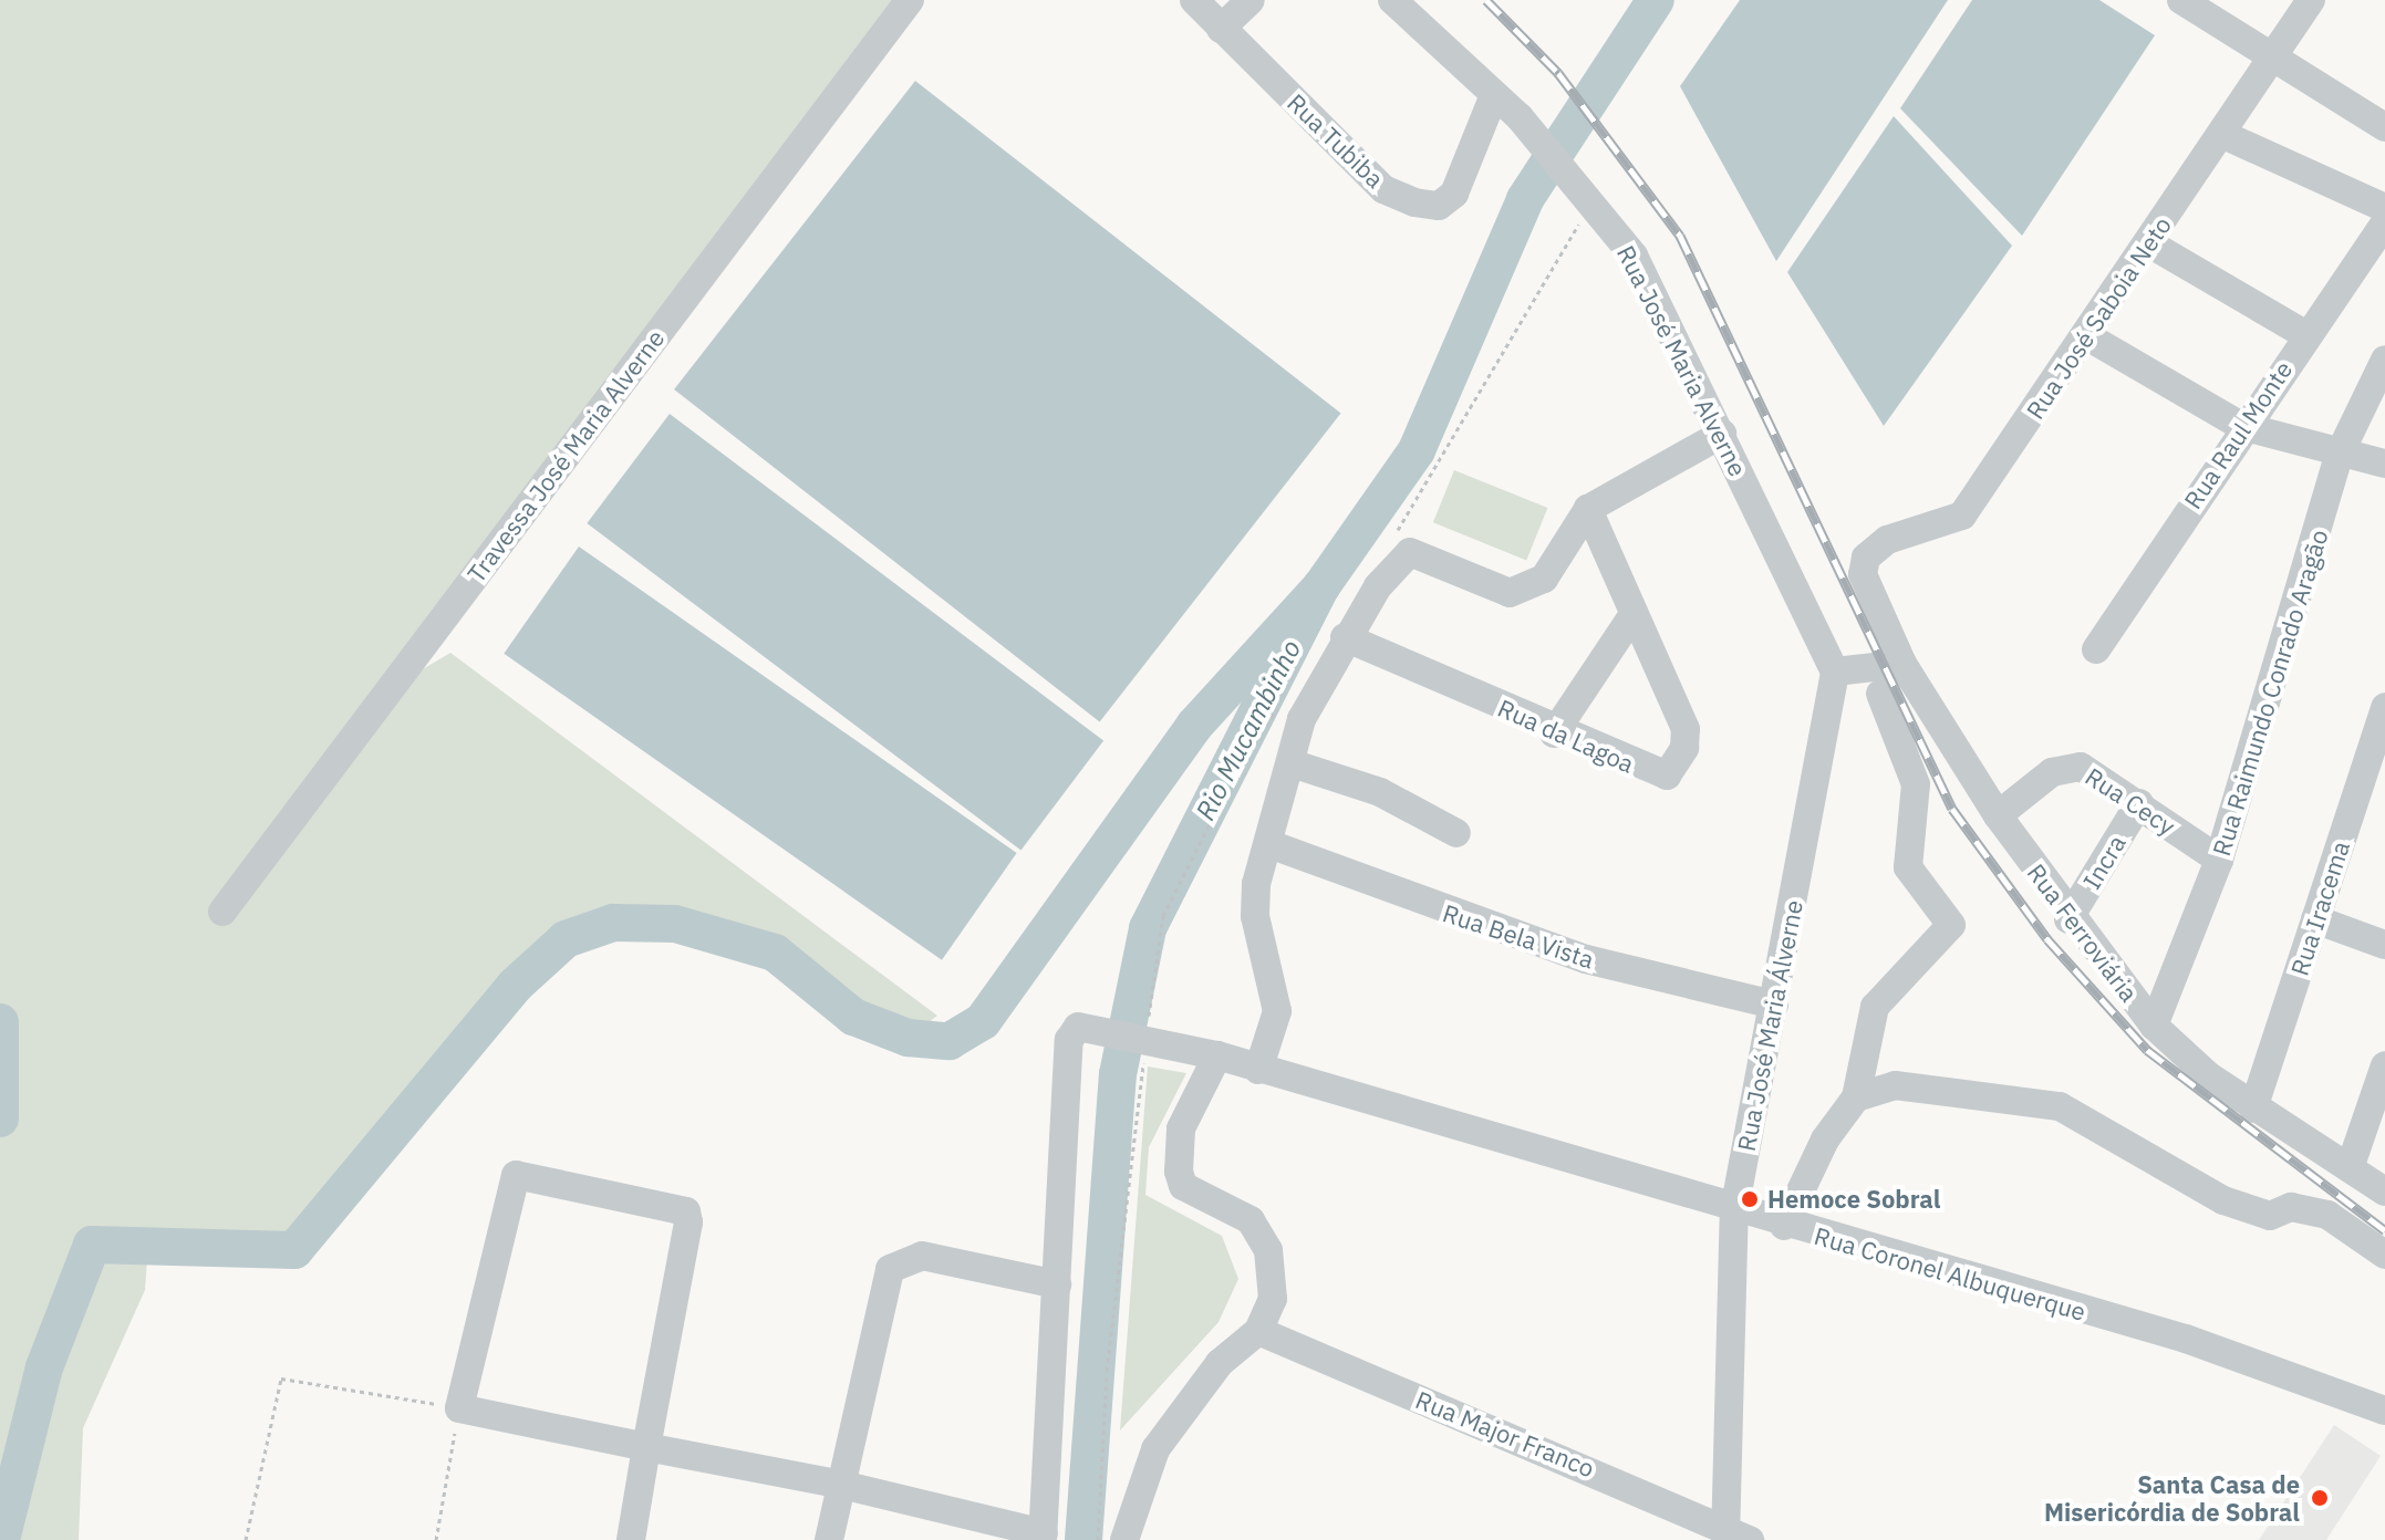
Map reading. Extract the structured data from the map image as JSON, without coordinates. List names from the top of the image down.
{
  "streets": {
    "street": [
      "Rua Tubiba",
      "Rua José Saboia Neto",
      "Rua José Maria Alverne",
      "Rua Raul Monte",
      "Travessa José Maria Alverne",
      "Rua Raimundo Conrado Aragão",
      "Rua da Lagoa",
      "Rua Cecy",
      "Incra",
      "Rua Iracema",
      "Rua Ferroviária",
      "Rua Bela Vista",
      "Rua José Maria Álverne",
      "Rua Coronel Albuquerque",
      "Rua Major Franco"
    ]
  },
  "crossings": [
    ["Rua Tubiba", "Rua José Maria Alverne"],
    ["Rua José Saboia Neto", "Rua Ferroviária"],
    ["Rua José Maria Alverne", "Rua José Maria Álverne"],
    ["Rua Raimundo Conrado Aragão", "Rua Cecy"],
    ["Rua Raimundo Conrado Aragão", "Rua Ferroviária"],
    ["Rua Cecy", "Incra"],
    ["Rua Cecy", "Rua Ferroviária"],
    ["Incra", "Rua Ferroviária"],
    ["Rua Iracema", "Rua Ferroviária"],
    ["Rua Bela Vista", "Rua José Maria Álverne"],
    ["Rua José Maria Álverne", "Rua Coronel Albuquerque"],
    ["Rua José Maria Álverne", "Rua Major Franco"]
  ],
  "water": ["Rio Mucambinho"],
  "places": ["Hemoce Sobral", "Santa Casa de Misericórdia de Sobral"]
}
